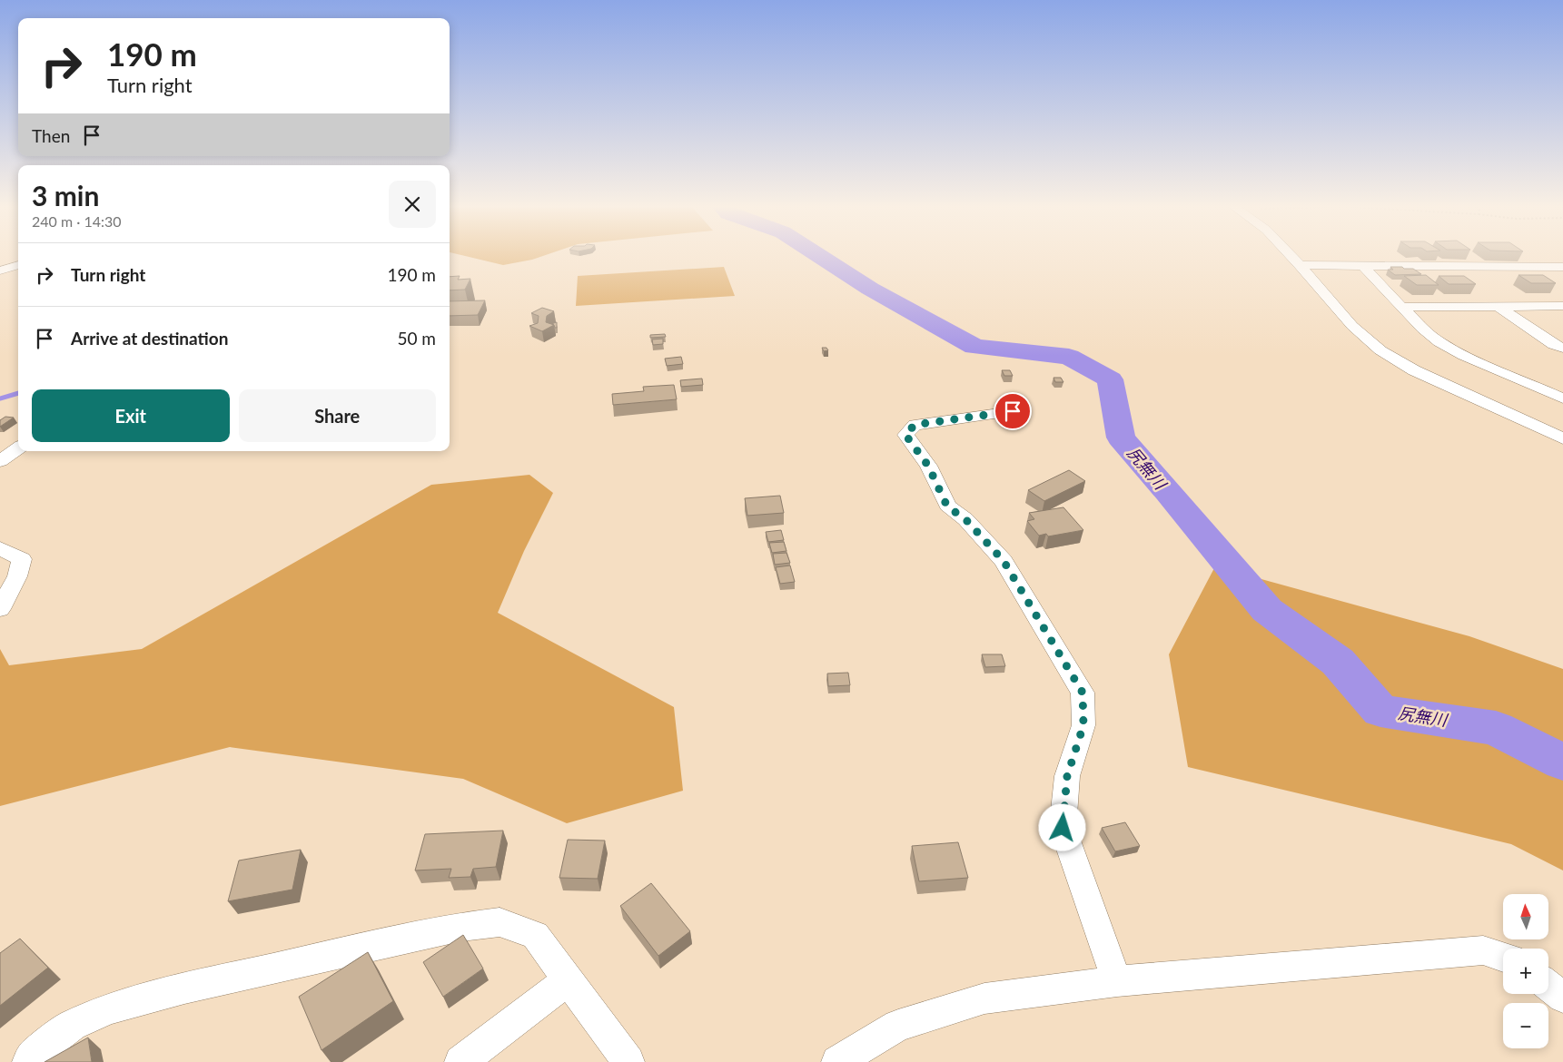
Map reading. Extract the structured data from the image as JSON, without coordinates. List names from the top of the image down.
{
  "water": ["尻無川"],
  "north": "top",
  "page": {
    "turn": ["190 m", "Turn right"],
    "then": "Then",
    "heading": ["3 min", "240 m · 14:30"],
    "list": [
      {
        "name": "Turn right",
        "value": "190 m"
      },
      {
        "name": "Arrive at destination",
        "value": "50 m"
      }
    ],
    "buttons": ["Exit", "Share"],
    "map_buttons": ["+", "−"]
  }
}
